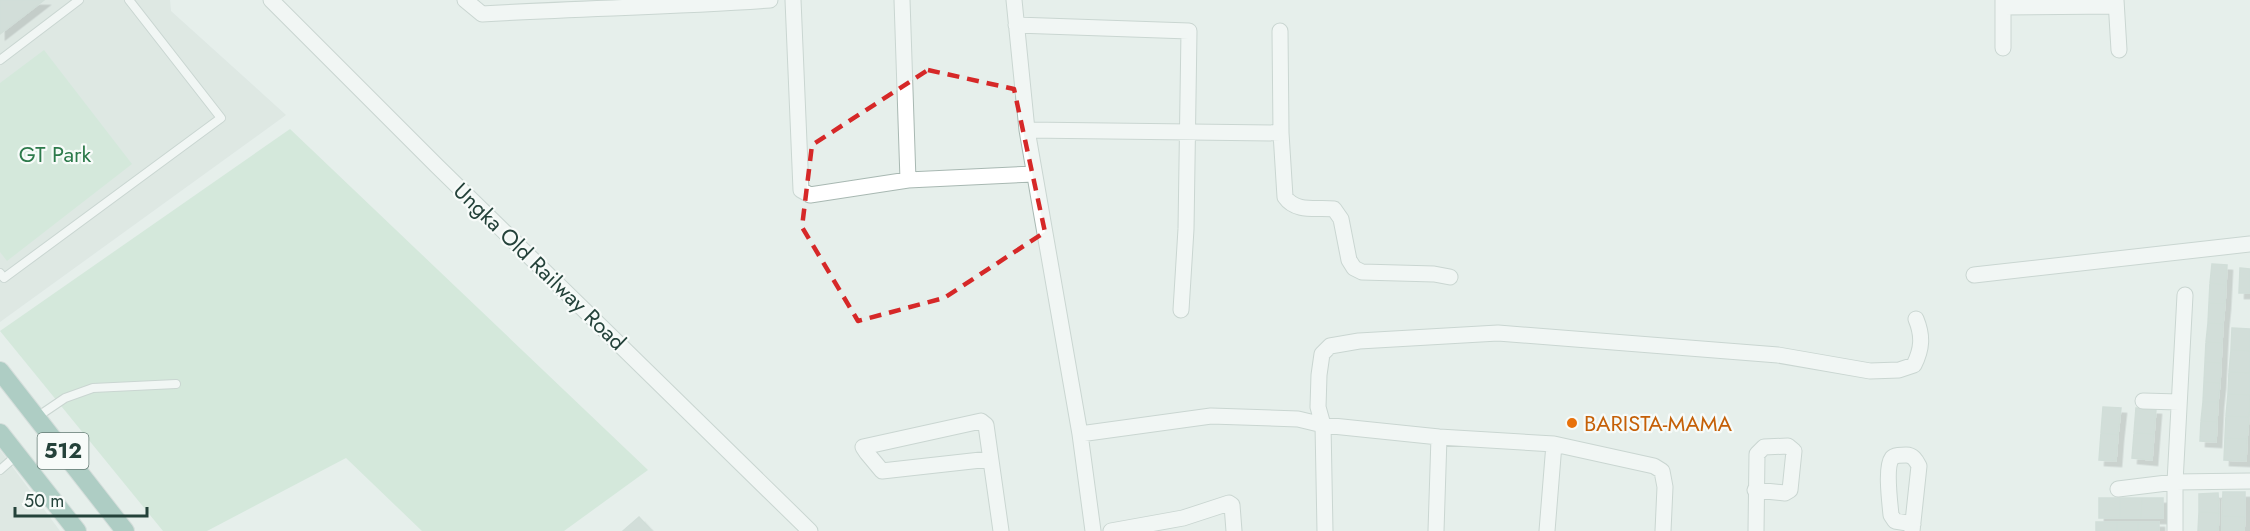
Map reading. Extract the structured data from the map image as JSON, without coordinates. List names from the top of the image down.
{
  "streets": {
    "main road": ["512"],
    "street": ["Ungka Old Railway Road"]
  },
  "parks": ["GT Park"],
  "places": ["BARISTA-MAMA"],
  "scale_bar": "50 m"
}
